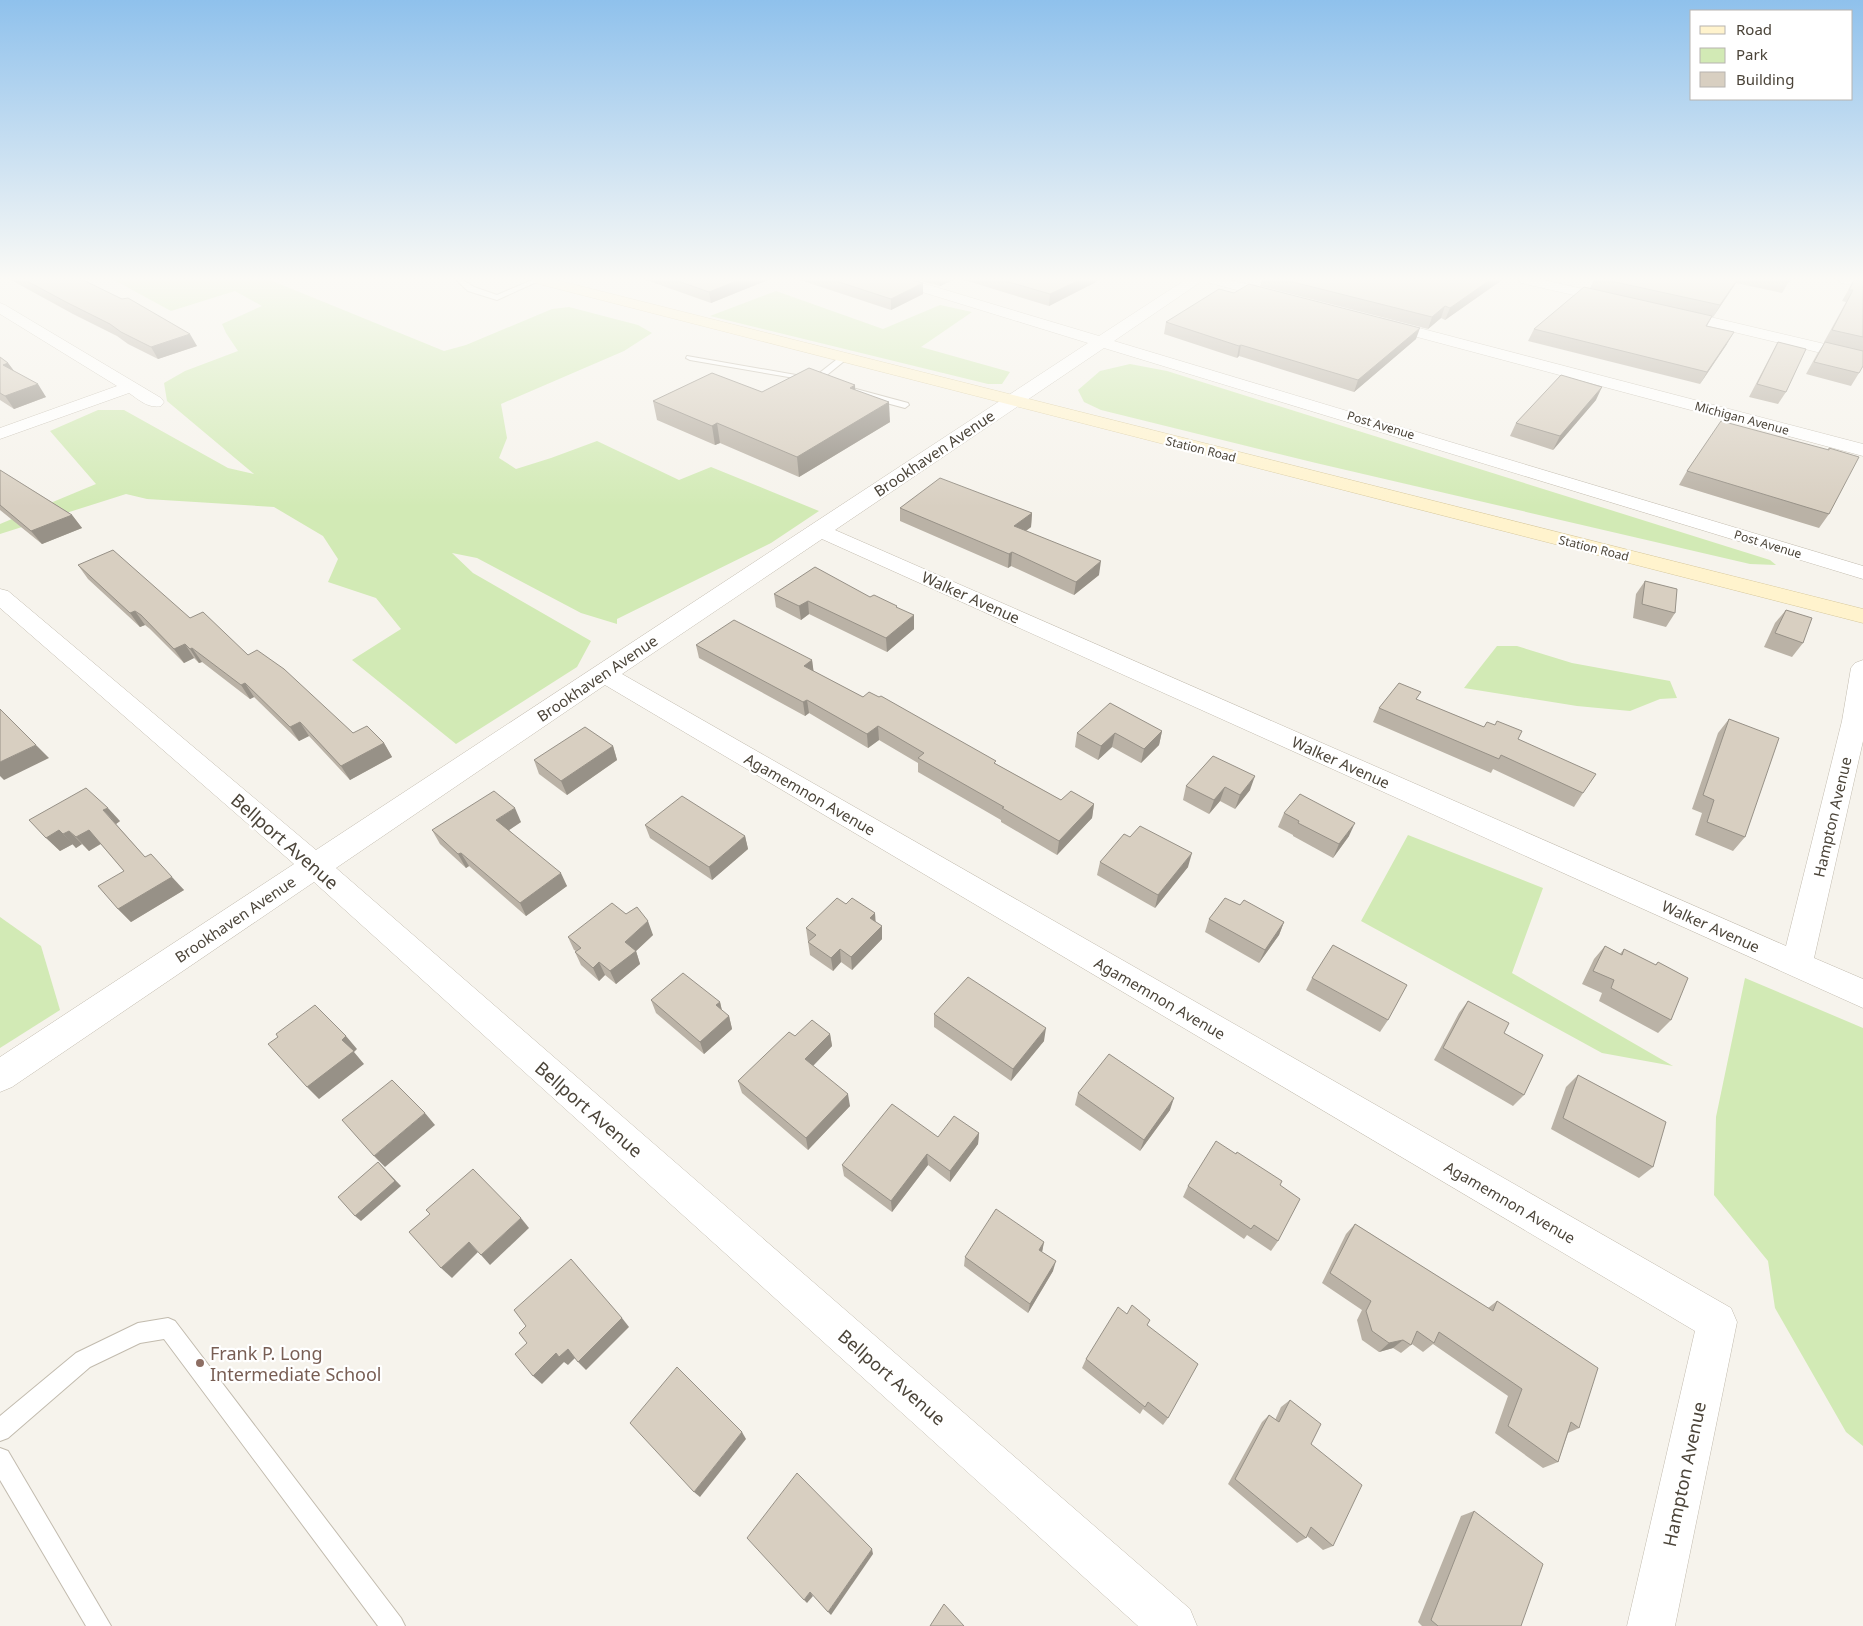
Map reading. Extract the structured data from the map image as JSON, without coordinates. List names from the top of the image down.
{
  "streets": {
    "main road": ["Station Road"],
    "street": [
      "Michigan Avenue",
      "Post Avenue",
      "Brookhaven Avenue",
      "Walker Avenue",
      "Agamemnon Avenue",
      "Hampton Avenue",
      "Bellport Avenue"
    ]
  },
  "crossings": [
    ["Station Road", "Brookhaven Avenue"],
    ["Brookhaven Avenue", "Walker Avenue"],
    ["Brookhaven Avenue", "Agamemnon Avenue"],
    ["Brookhaven Avenue", "Bellport Avenue"],
    ["Walker Avenue", "Hampton Avenue"],
    ["Agamemnon Avenue", "Hampton Avenue"]
  ],
  "places": ["Frank P. Long Intermediate School"],
  "legend": ["Road", "Park", "Building"]
}
